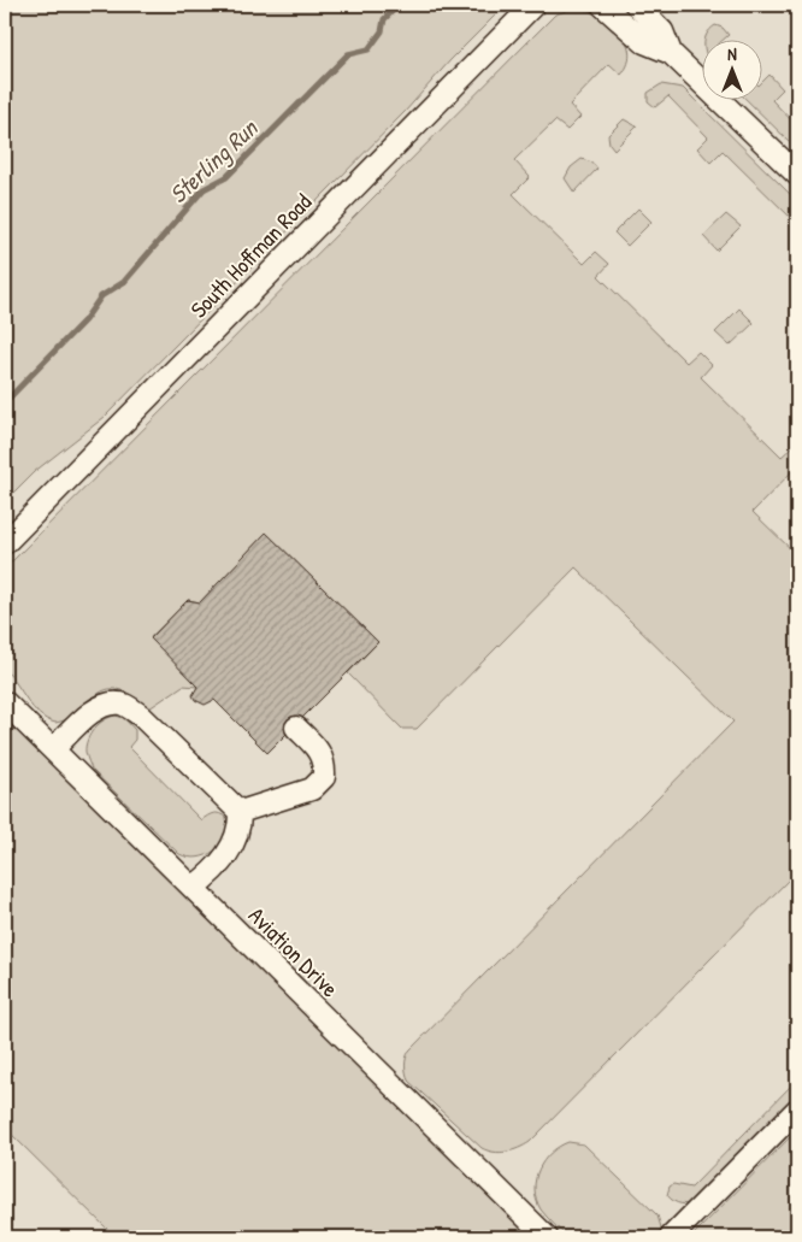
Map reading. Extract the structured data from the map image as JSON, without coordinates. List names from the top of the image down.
{
  "streets": {
    "street": ["South Hoffman Road", "Aviation Drive"]
  },
  "water": ["Sterling Run"],
  "north": "top"
}
